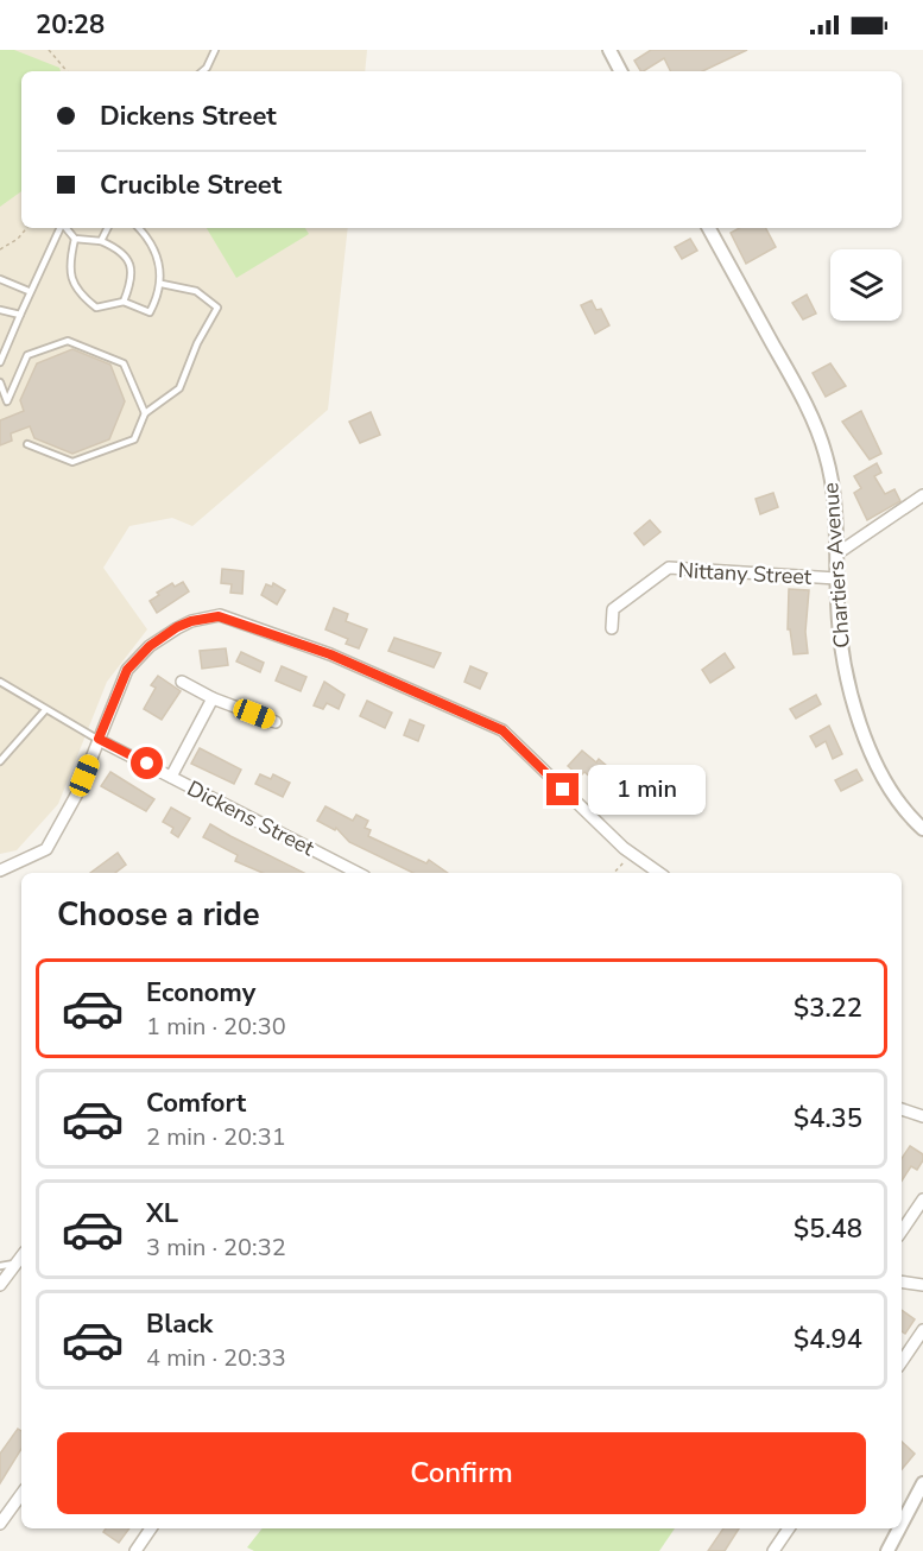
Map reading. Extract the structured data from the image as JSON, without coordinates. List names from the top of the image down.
{
  "streets": {
    "street": ["Chartiers Avenue", "Nittany Street", "Dickens Street"]
  },
  "crossings": [
    ["Chartiers Avenue", "Nittany Street"]
  ],
  "page": {
    "status": "20:28",
    "banner": ["Dickens Street", "Crucible Street"],
    "bubble": "1 min",
    "heading": "Choose a ride",
    "list": [
      {
        "name": "Economy",
        "note": "1 min · 20:30",
        "value": "$3.22"
      },
      {
        "name": "Comfort",
        "note": "2 min · 20:31",
        "value": "$4.35"
      },
      {
        "name": "XL",
        "note": "3 min · 20:32",
        "value": "$5.48"
      },
      {
        "name": "Black",
        "note": "4 min · 20:33",
        "value": "$4.94"
      }
    ],
    "buttons": "Confirm"
  }
}
